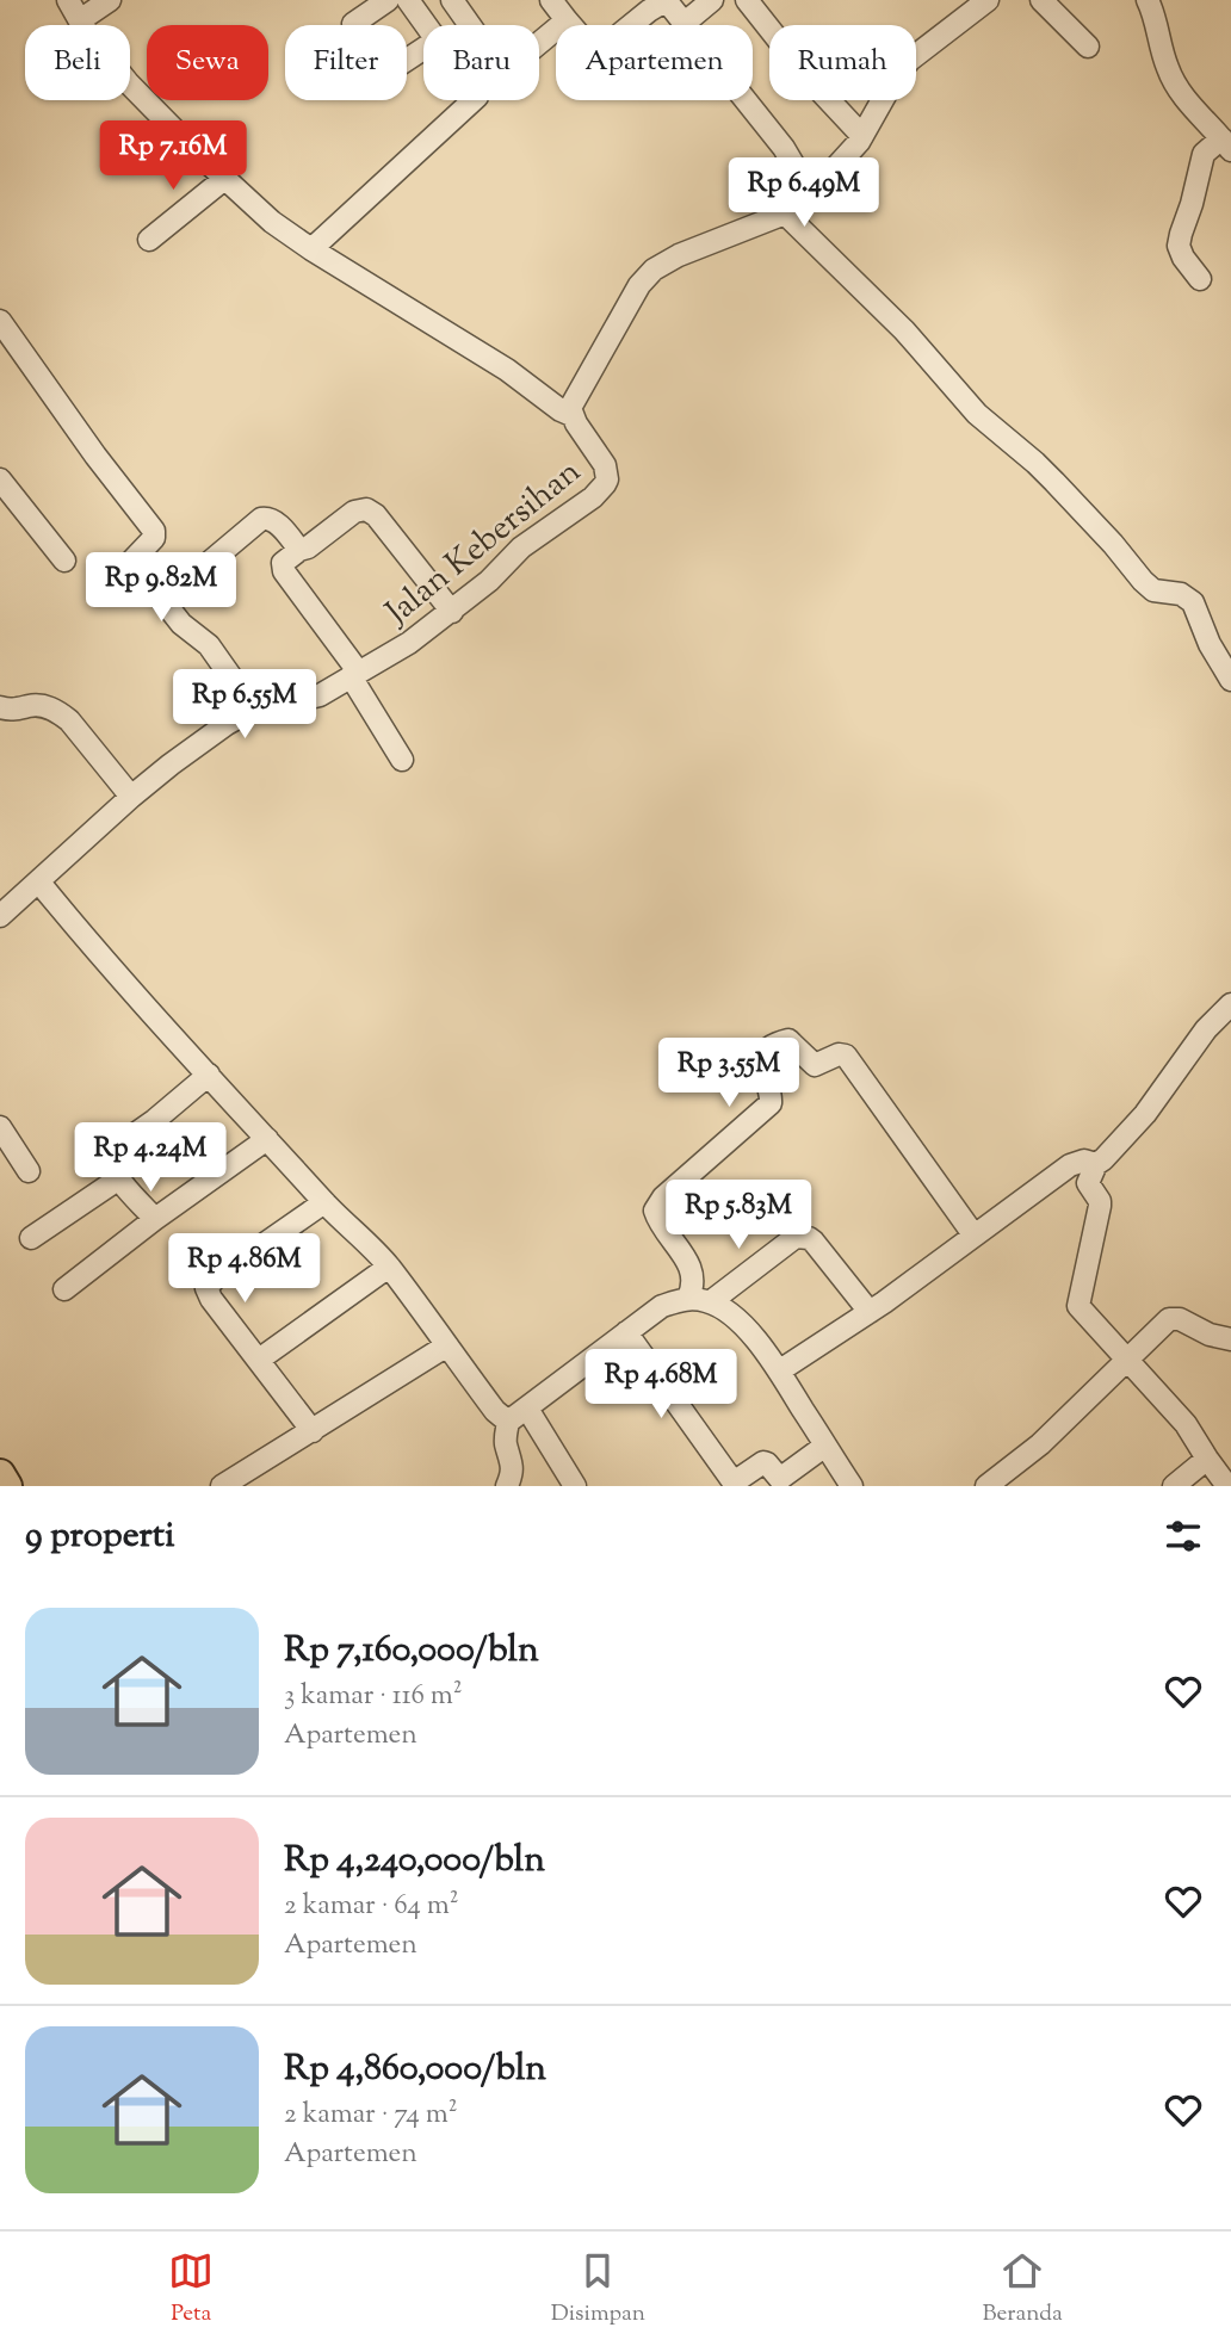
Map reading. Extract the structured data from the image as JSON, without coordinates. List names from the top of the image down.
{
  "streets": {
    "street": ["Jalan Kebersihan"]
  },
  "page": {
    "chip": [
      "Beli",
      "Sewa",
      "Filter",
      "Baru",
      "Apartemen",
      "Rumah"
    ],
    "price": [
      "Rp 7.16M",
      "Rp 6.49M",
      "Rp 9.82M",
      "Rp 6.55M",
      "Rp 3.55M",
      "Rp 4.24M",
      "Rp 5.83M",
      "Rp 4.86M",
      "Rp 4.68M"
    ],
    "heading": "9 properti",
    "list": [
      {
        "name": "Rp 7,160,000/bln",
        "note": "3 kamar · 116 m² · Apartemen"
      },
      {
        "name": "Rp 4,240,000/bln",
        "note": "2 kamar · 64 m² · Apartemen"
      },
      {
        "name": "Rp 4,860,000/bln",
        "note": "2 kamar · 74 m² · Apartemen"
      }
    ],
    "tabs": ["Peta", "Disimpan", "Beranda"]
  }
}
